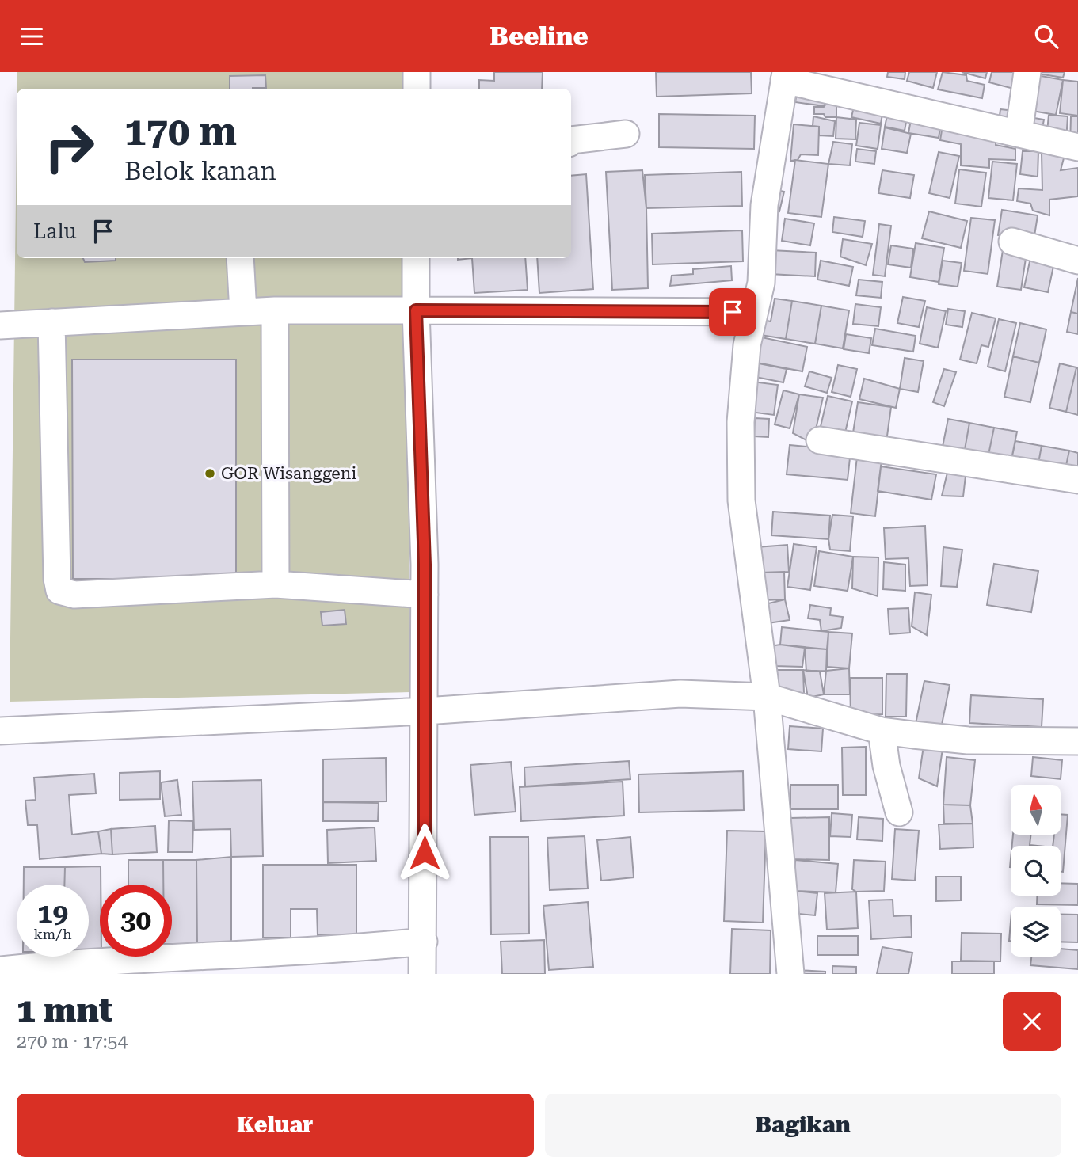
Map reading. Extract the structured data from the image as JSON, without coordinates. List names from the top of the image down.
{
  "places": ["GOR Wisanggeni"],
  "north": "top",
  "page": {
    "header": "Beeline",
    "turn": ["170 m", "Belok kanan"],
    "then": "Lalu",
    "speed": "19 km/h",
    "limit": "30",
    "heading": ["1 mnt", "270 m · 17:54"],
    "buttons": ["Keluar", "Bagikan"]
  }
}
